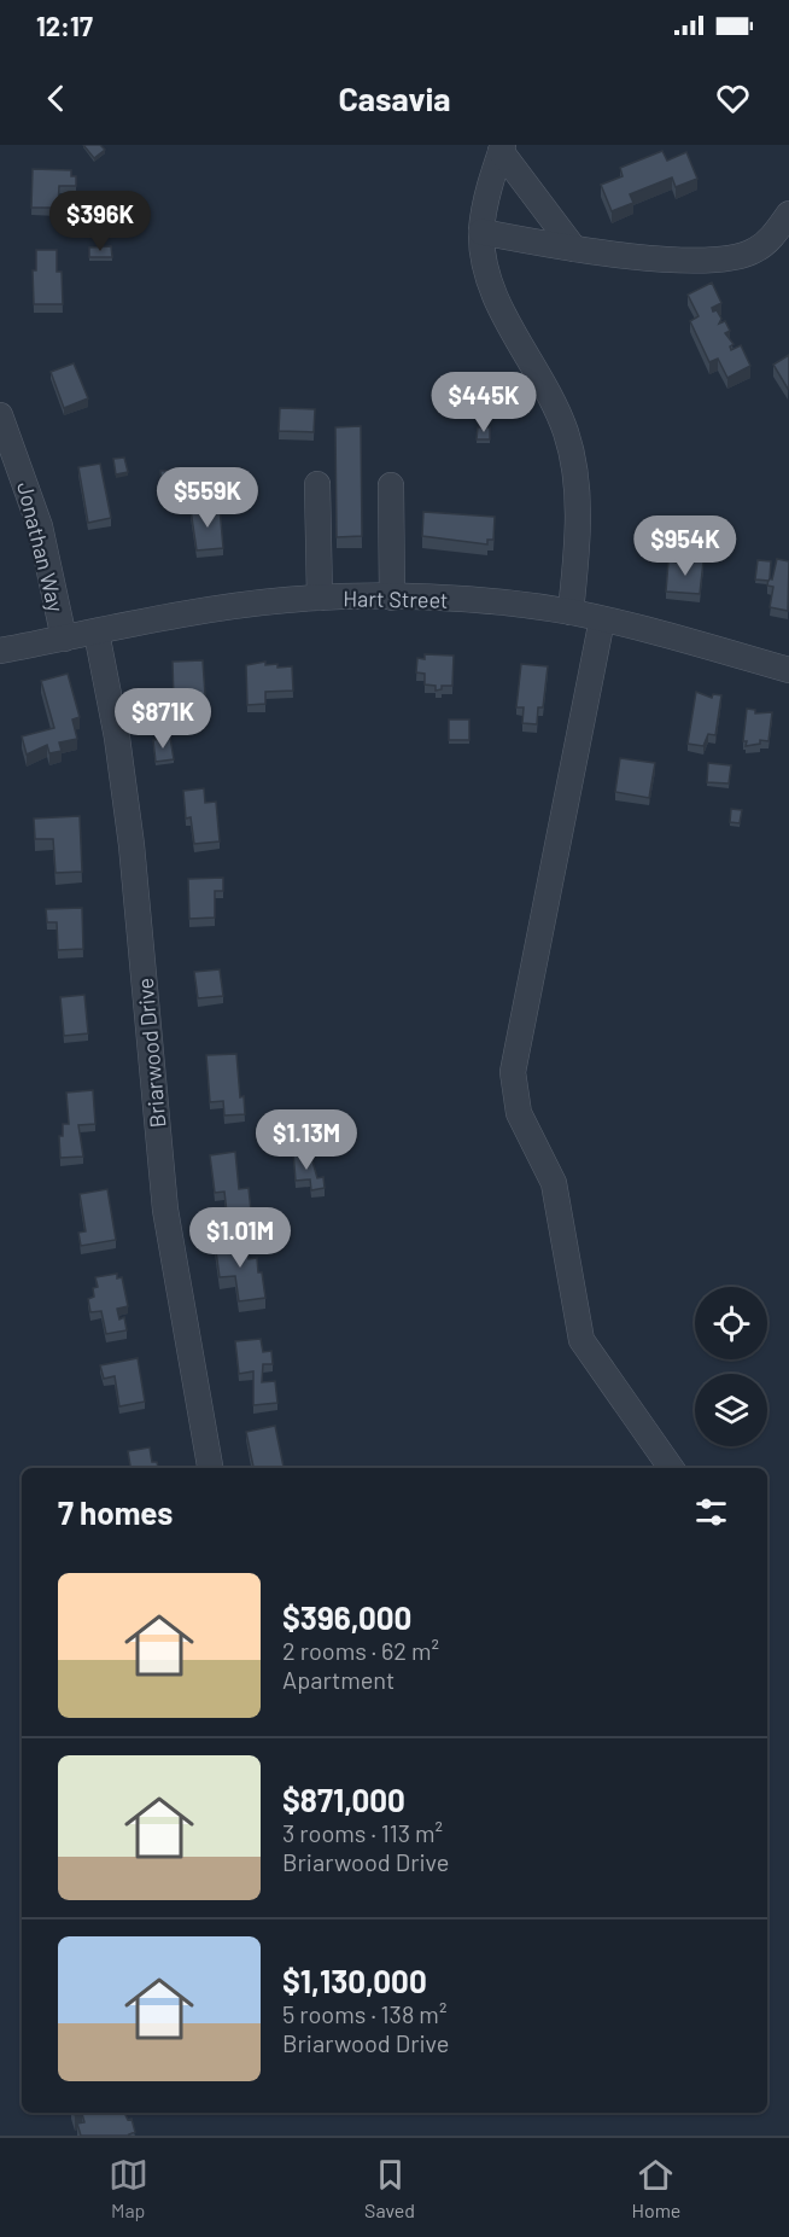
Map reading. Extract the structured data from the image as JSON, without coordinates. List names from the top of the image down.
{
  "streets": {
    "street": ["Jonathan Way", "Hart Street", "Briarwood Drive"]
  },
  "crossings": [
    ["Jonathan Way", "Hart Street"],
    ["Hart Street", "Briarwood Drive"]
  ],
  "page": {
    "status": "12:17",
    "header": "Casavia",
    "price": [
      "$396K",
      "$445K",
      "$559K",
      "$954K",
      "$871K",
      "$1.13M",
      "$1.01M"
    ],
    "heading": "7 homes",
    "list": [
      {
        "name": "$396,000",
        "note": "2 rooms · 62 m² · Apartment"
      },
      {
        "name": "$871,000",
        "note": "3 rooms · 113 m² · Briarwood Drive"
      },
      {
        "name": "$1,130,000",
        "note": "5 rooms · 138 m² · Briarwood Drive"
      }
    ],
    "tabs": ["Map", "Saved", "Home"]
  }
}
